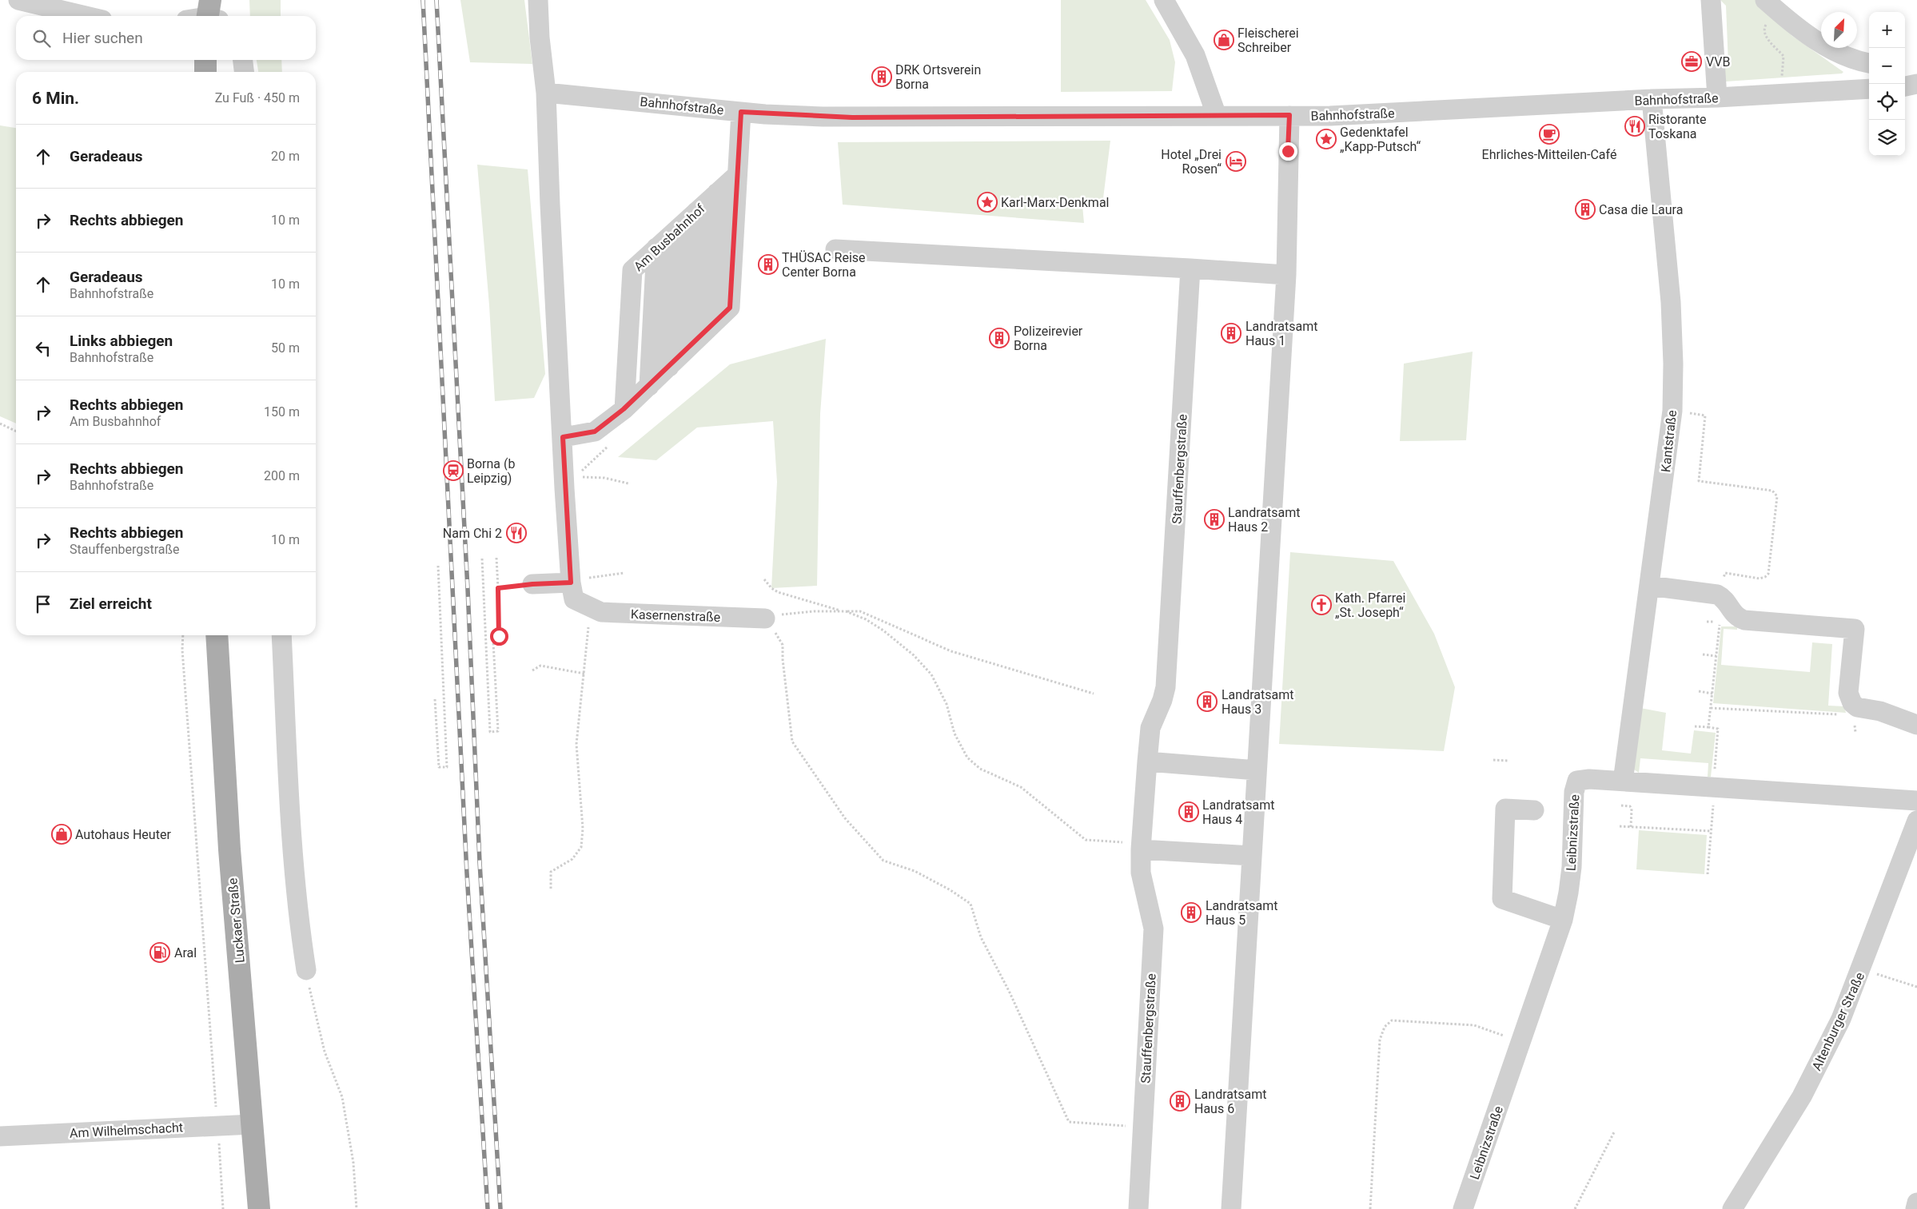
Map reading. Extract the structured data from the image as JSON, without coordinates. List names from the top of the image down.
{
  "streets": {
    "main road": ["Luckaer Straße"],
    "street": [
      "Bahnhofstraße",
      "Am Busbahnhof",
      "Kantstraße",
      "Stauffenbergstraße",
      "Kasernenstraße",
      "Leibnizstraße",
      "Altenburger Straße",
      "Am Wilhelmschacht"
    ]
  },
  "crossings": [
    ["Bahnhofstraße", "Kantstraße"],
    ["Kantstraße", "Leibnizstraße"],
    ["Luckaer Straße", "Am Wilhelmschacht"]
  ],
  "places": {
    "shop": ["Fleischerei Schreiber", "Autohaus Heuter"],
    "office": ["VVB"],
    "building": [
      "DRK Ortsverein Borna",
      "Casa die Laura",
      "THÜSAC Reise Center Borna",
      "Landratsamt Haus 1",
      "Polizeirevier Borna",
      "Landratsamt Haus 2",
      "Landratsamt Haus 3",
      "Landratsamt Haus 4",
      "Landratsamt Haus 5",
      "Landratsamt Haus 6"
    ],
    "restaurant": ["Ristorante Toskana", "Nam Chi 2"],
    "cafe": ["Ehrliches-Mitteilen-Café"],
    "place": ["Gedenktafel „Kapp-Putsch“", "Karl-Marx-Denkmal"],
    "hotel": ["Hotel „Drei Rosen“"],
    "station": ["Borna (b Leipzig)"],
    "church": ["Kath. Pfarrei „St. Joseph“"],
    "fuel station": ["Aral"]
  },
  "north": "top right",
  "page": {
    "map_buttons": ["+", "−"],
    "search": "Hier suchen",
    "heading": ["6 Min.", "Zu Fuß · 450 m"],
    "list": [
      ["Geradeaus", "20 m"],
      ["Rechts abbiegen", "10 m"],
      ["Geradeaus", "Bahnhofstraße", "10 m"],
      ["Links abbiegen", "Bahnhofstraße", "50 m"],
      ["Rechts abbiegen", "Am Busbahnhof", "150 m"],
      ["Rechts abbiegen", "Bahnhofstraße", "200 m"],
      ["Rechts abbiegen", "Stauffenbergstraße", "10 m"],
      "Ziel erreicht"
    ]
  }
}
